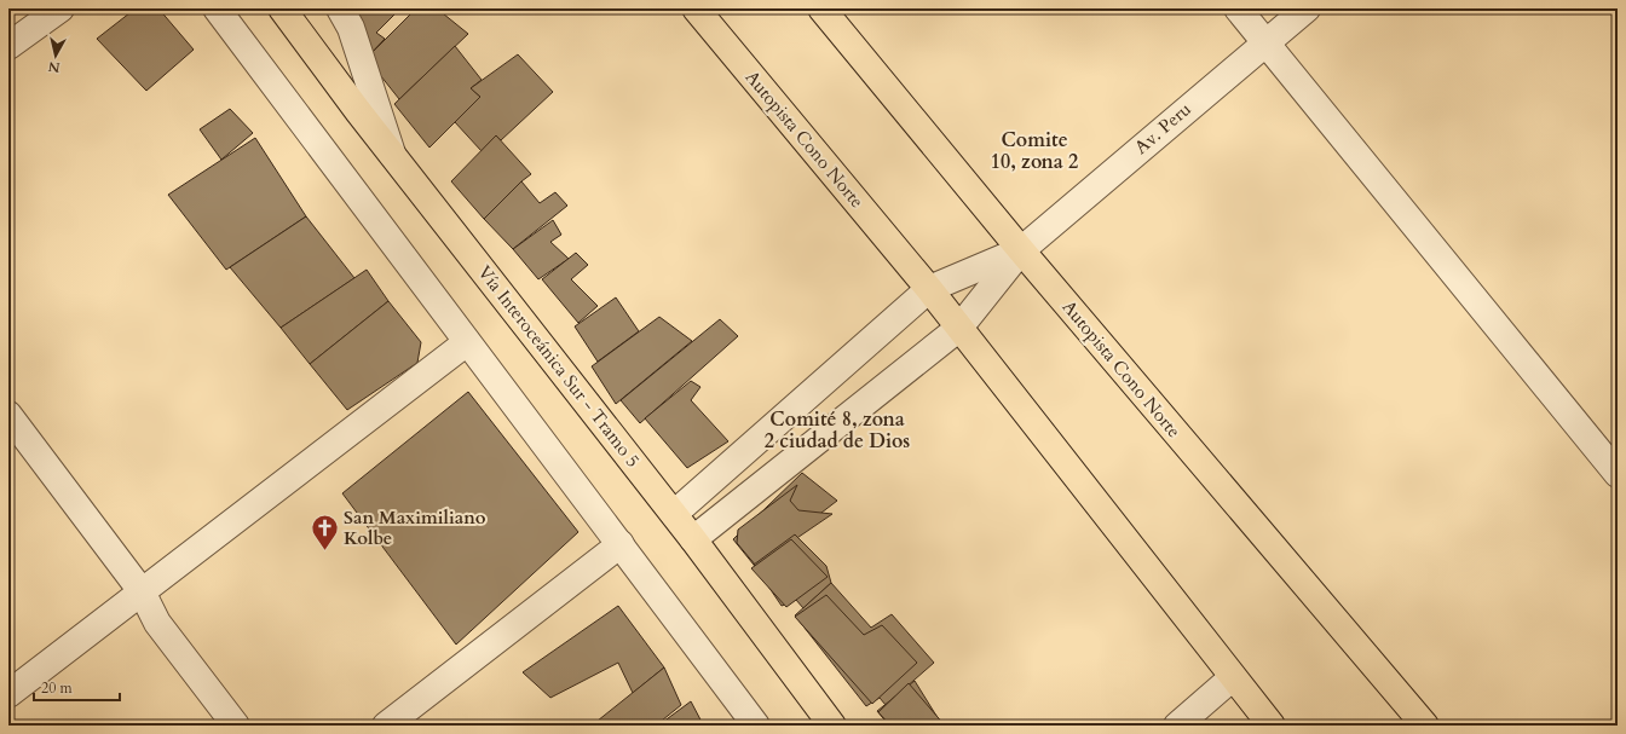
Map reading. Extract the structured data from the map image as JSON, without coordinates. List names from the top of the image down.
{
  "streets": {
    "main road": ["Autopista Cono Norte", "Vía Interoceánica Sur - Tramo 5"],
    "street": ["Av. Peru"]
  },
  "crossings": [
    ["Av. Peru", "Autopista Cono Norte"]
  ],
  "districts": ["Comite 10, zona 2", "Comité 8, zona 2 ciudad de Dios"],
  "places": {
    "church": ["San Maximiliano Kolbe"]
  },
  "scale_bar": "20 m",
  "north": "bottom"
}
